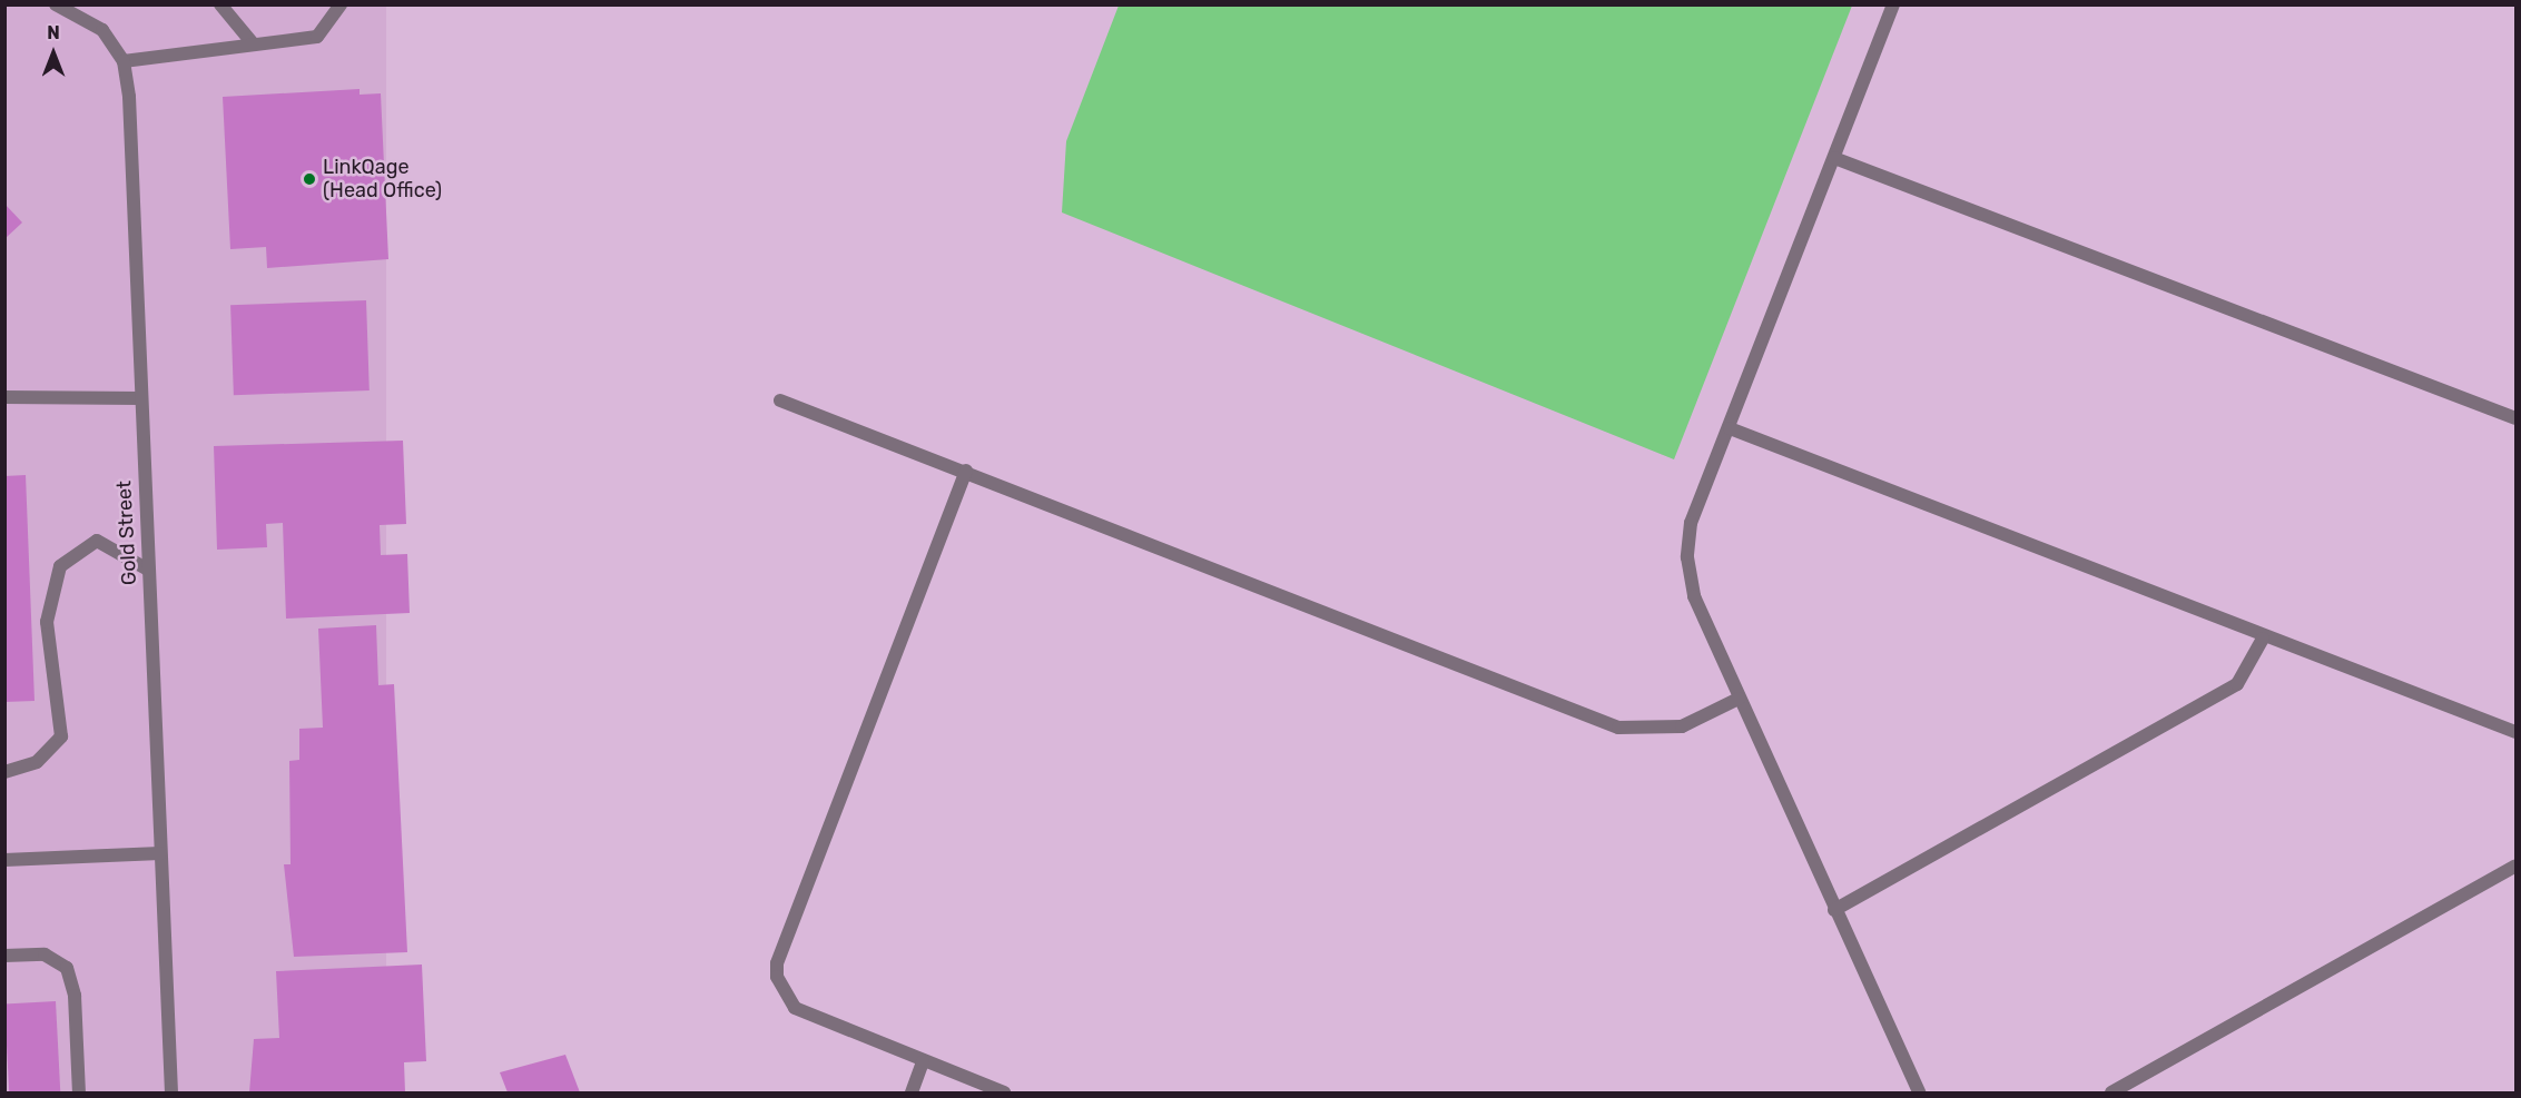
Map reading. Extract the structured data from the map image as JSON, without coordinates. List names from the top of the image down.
{
  "streets": {
    "street": ["Gold Street"]
  },
  "places": ["LinkQage (Head Office)"],
  "north": "top"
}
